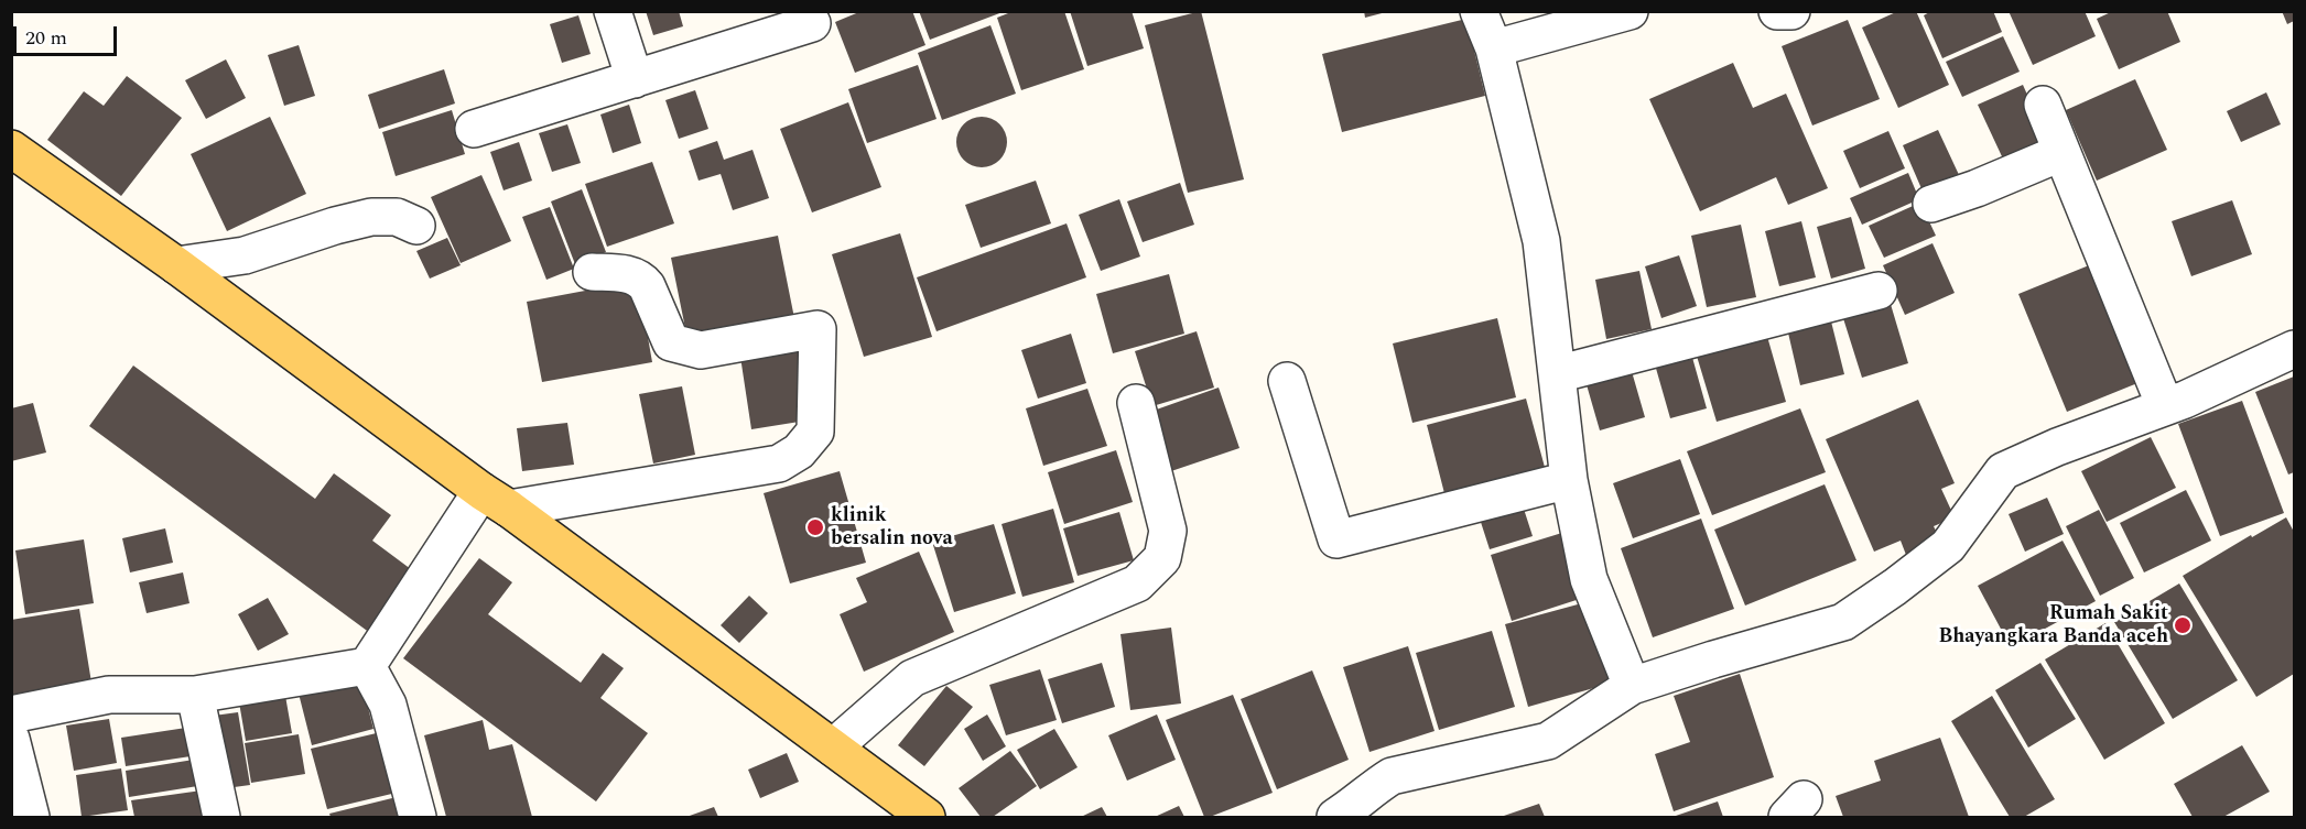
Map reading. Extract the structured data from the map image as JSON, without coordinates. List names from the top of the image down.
{
  "places": ["klinik bersalin nova", "Rumah Sakit Bhayangkara Banda aceh"],
  "scale_bar": "20 m"
}
